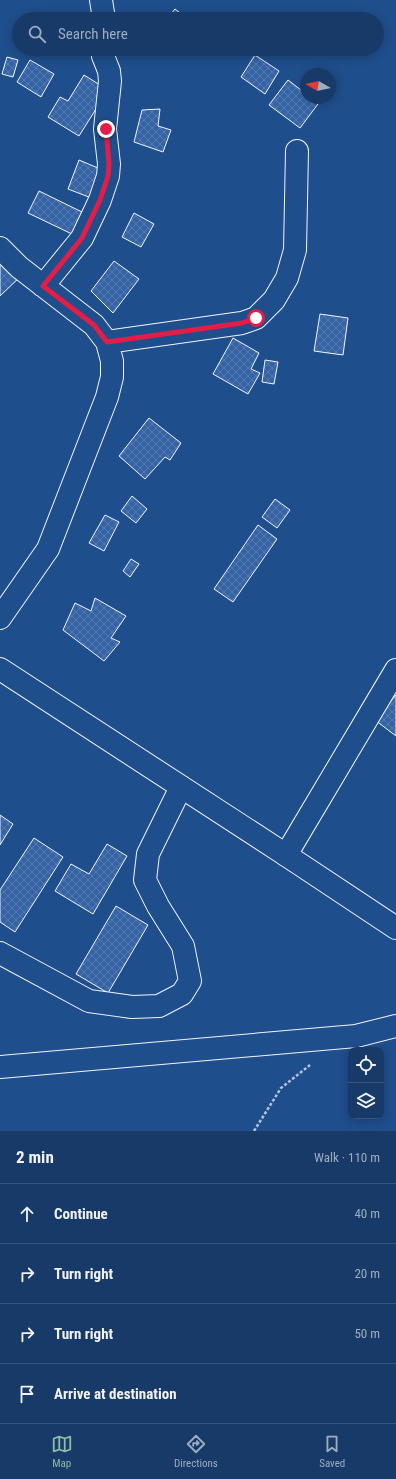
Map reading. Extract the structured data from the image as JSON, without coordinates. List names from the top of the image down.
{
  "north": "left",
  "page": {
    "search": "Search here",
    "heading": ["2 min", "Walk · 110 m"],
    "list": [
      ["Continue", "40 m"],
      ["Turn right", "20 m"],
      ["Turn right", "50 m"],
      "Arrive at destination"
    ],
    "nav": ["Map", "Directions", "Saved"]
  }
}
